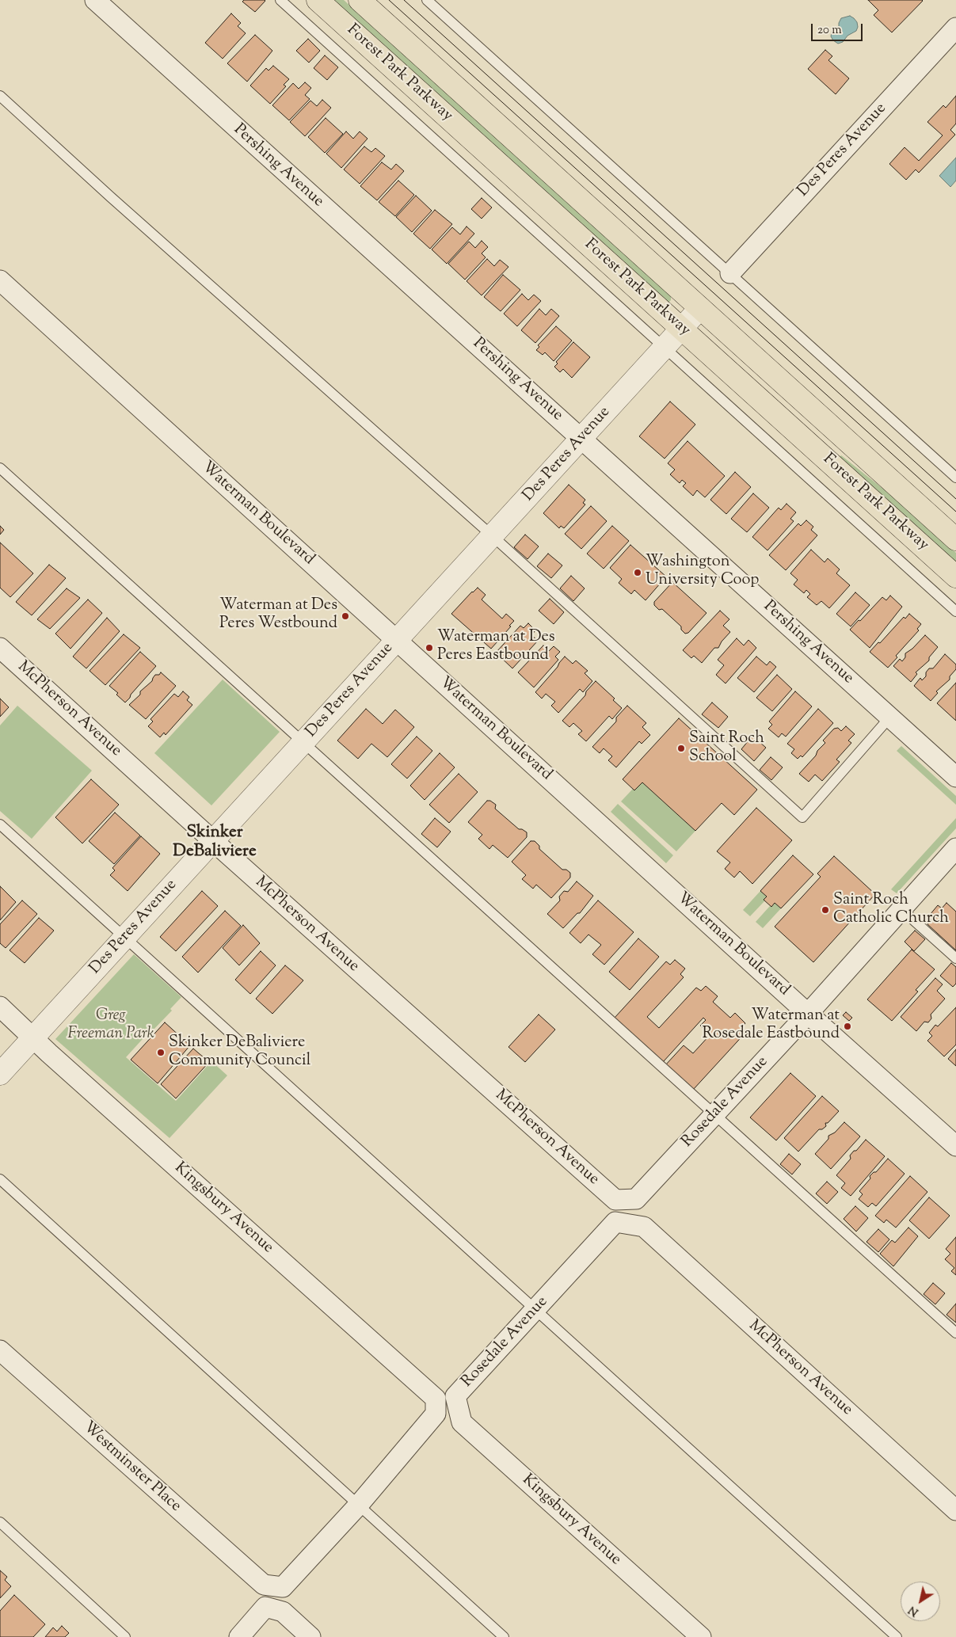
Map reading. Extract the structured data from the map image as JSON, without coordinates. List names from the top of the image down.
{
  "streets": {
    "main road": ["Forest Park Parkway"],
    "street": [
      "Des Peres Avenue",
      "Pershing Avenue",
      "Waterman Boulevard",
      "McPherson Avenue",
      "Rosedale Avenue",
      "Kingsbury Avenue",
      "Westminster Place"
    ]
  },
  "crossings": [
    ["Forest Park Parkway", "Des Peres Avenue"],
    ["Des Peres Avenue", "Pershing Avenue"],
    ["Des Peres Avenue", "Waterman Boulevard"],
    ["Des Peres Avenue", "McPherson Avenue"],
    ["Des Peres Avenue", "Kingsbury Avenue"],
    ["Waterman Boulevard", "Rosedale Avenue"],
    ["McPherson Avenue", "Rosedale Avenue"],
    ["Rosedale Avenue", "Kingsbury Avenue"],
    ["Kingsbury Avenue", "Westminster Place"]
  ],
  "districts": ["Skinker DeBaliviere"],
  "parks": ["Greg Freeman Park"],
  "places": [
    "Washington University Coop",
    "Waterman at Des Peres Westbound",
    "Waterman at Des Peres Eastbound",
    "Saint Roch School",
    "Saint Roch Catholic Church",
    "Waterman at Rosedale Eastbound",
    "Skinker DeBaliviere Community Council"
  ],
  "scale_bar": "20 m",
  "north": "bottom left"
}
